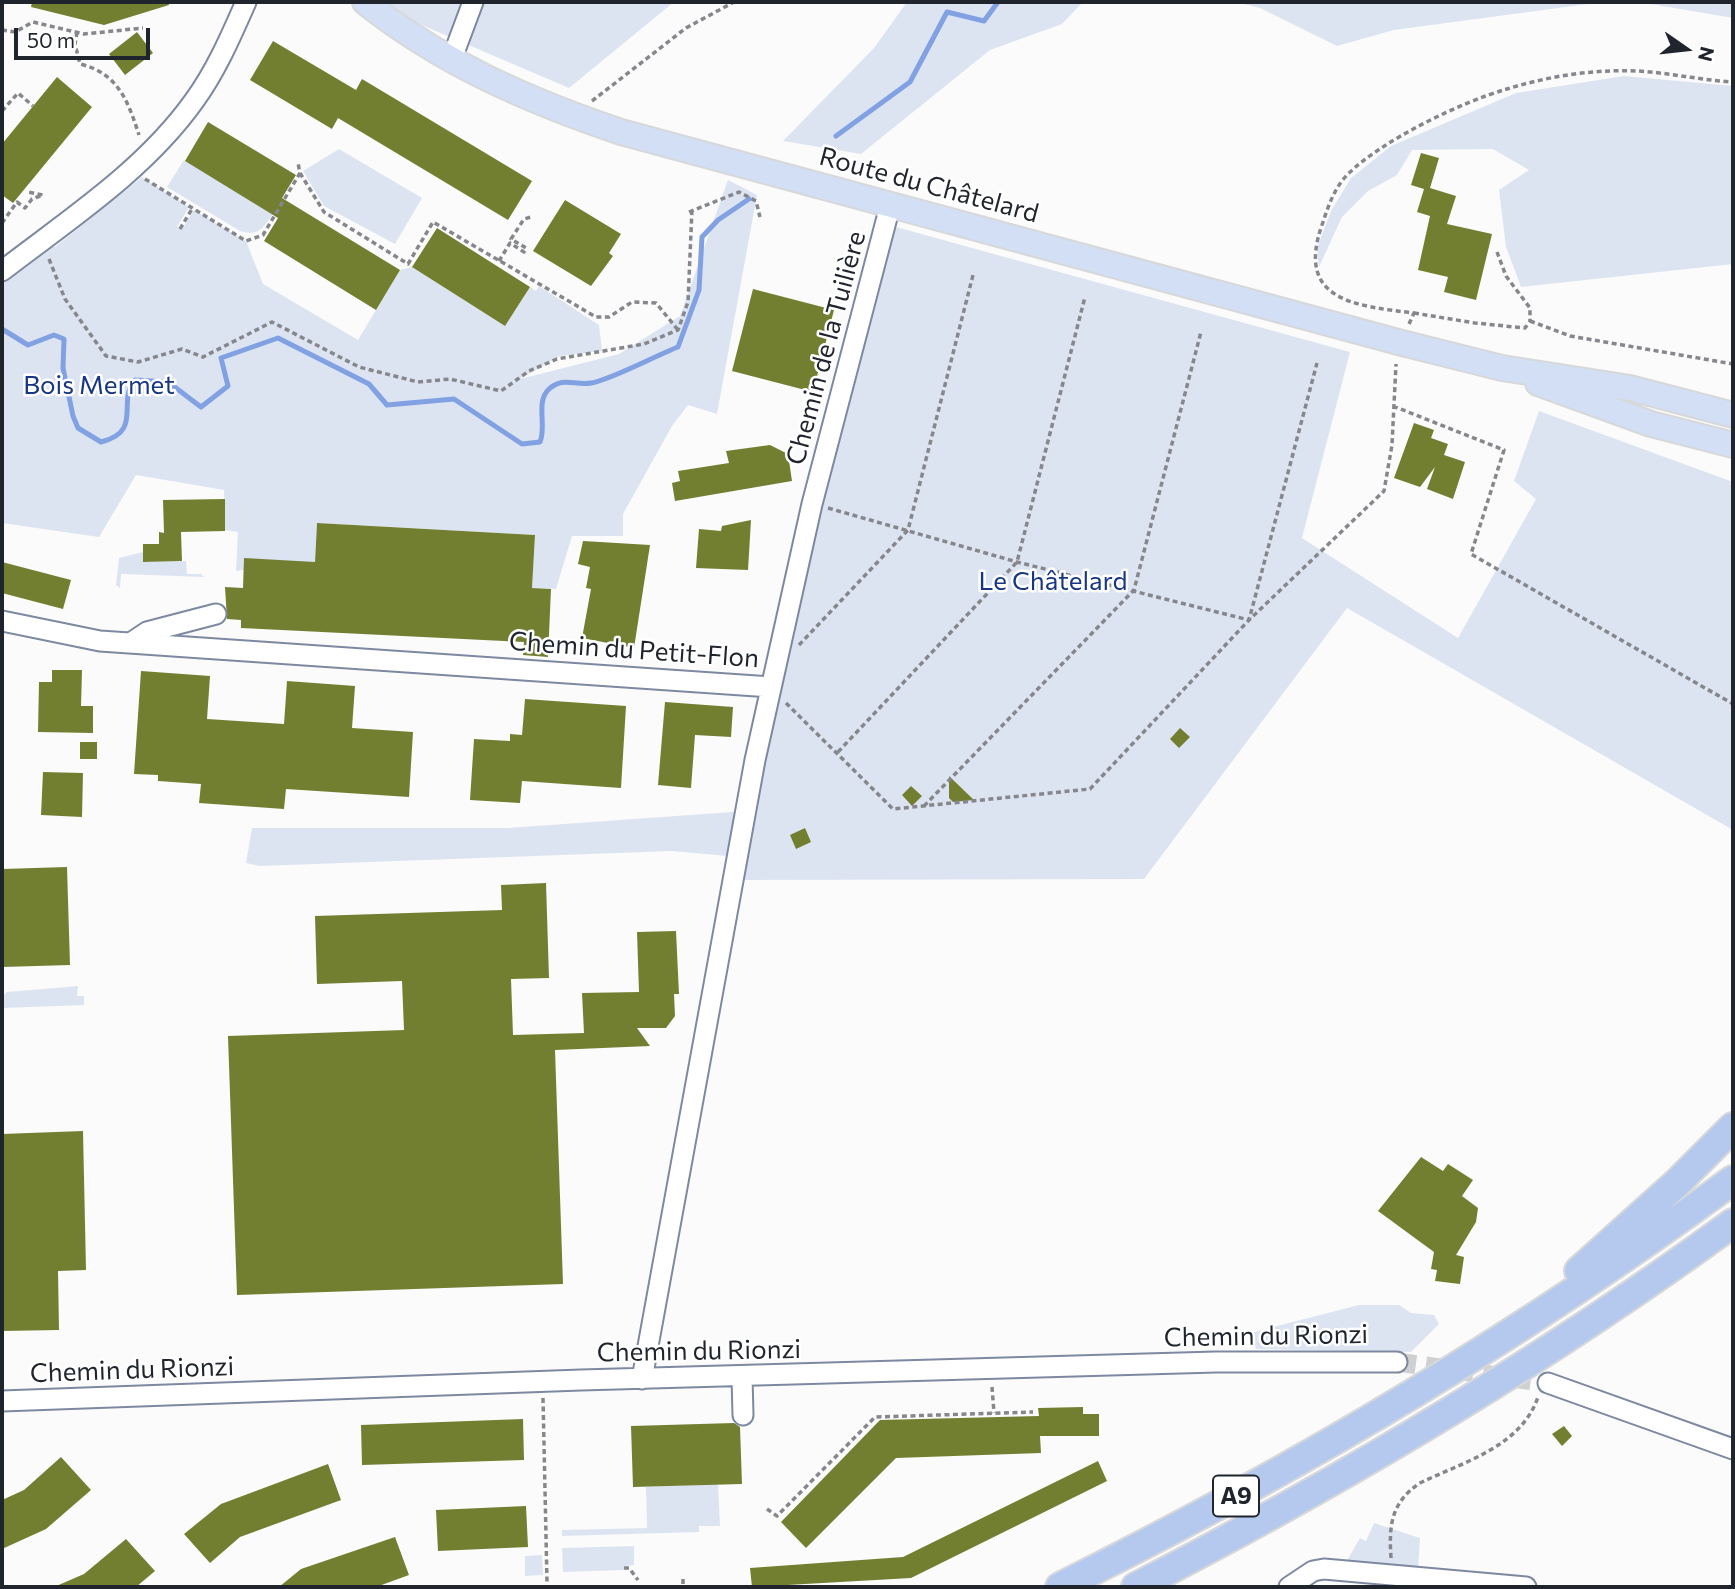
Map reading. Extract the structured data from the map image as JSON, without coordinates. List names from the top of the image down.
{
  "streets": {
    "highway": ["A9"],
    "main road": ["Route du Châtelard"],
    "street": ["Chemin de la Tuilière", "Chemin du Petit-Flon", "Chemin du Rionzi"]
  },
  "crossings": [
    ["Route du Châtelard", "Chemin de la Tuilière"],
    ["Chemin de la Tuilière", "Chemin du Petit-Flon"],
    ["Chemin du Petit-Flon", "Chemin du Rionzi"]
  ],
  "parks": ["Bois Mermet", "Le Châtelard"],
  "scale_bar": "50 m",
  "north": "right"
}
